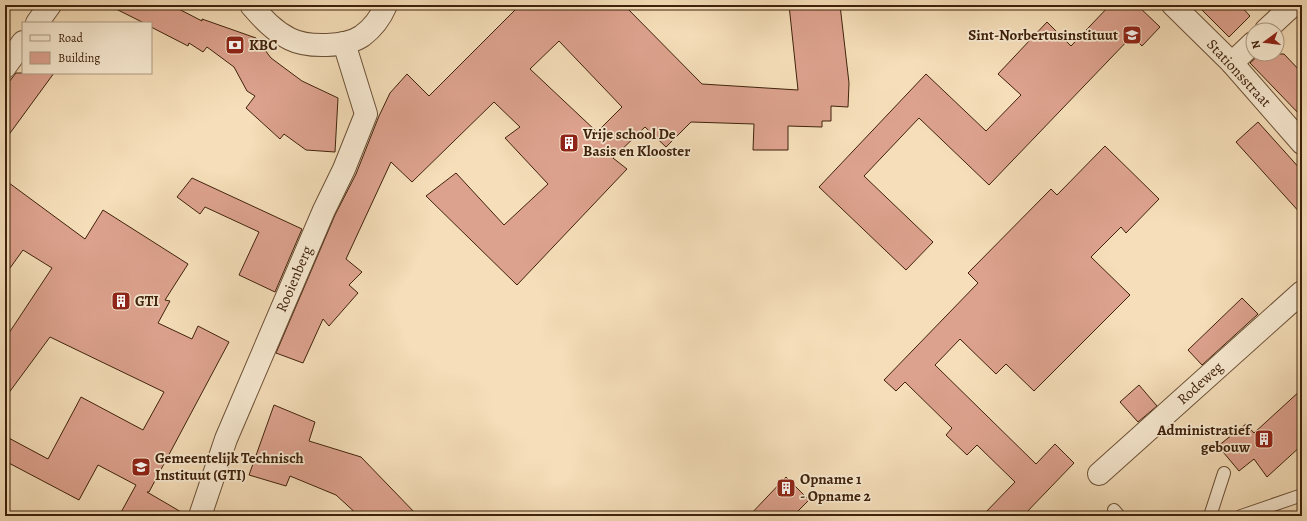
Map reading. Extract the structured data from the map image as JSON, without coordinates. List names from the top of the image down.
{
  "streets": {
    "street": ["Stationsstraat", "Rooienberg", "Rodeweg"]
  },
  "places": {
    "school or university": ["Sint-Norbertusinstituut", "Gemeentelijk Technisch Instituut (GTI)"],
    "bank": ["KBC"],
    "building": [
      "Vrije school De Basis en Klooster",
      "GTI",
      "Administratief gebouw",
      "Opname 1 - Opname 2"
    ]
  },
  "legend": ["Road", "Building"],
  "north": "left"
}
